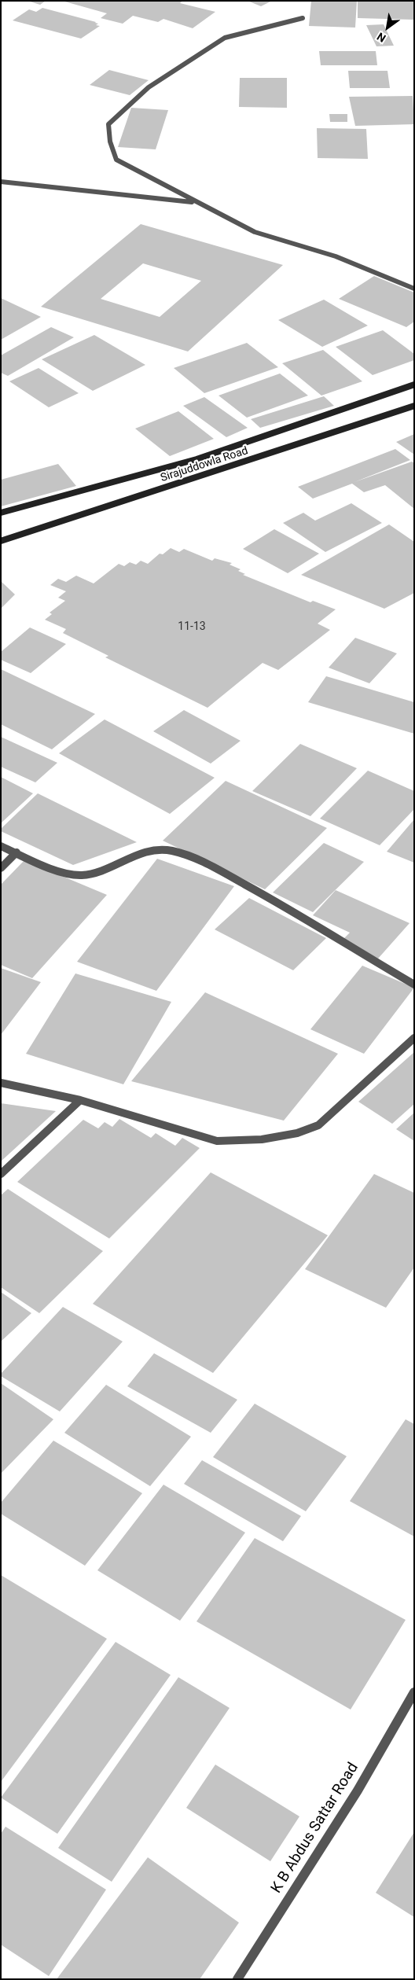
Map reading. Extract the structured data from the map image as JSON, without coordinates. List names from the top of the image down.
{
  "streets": {
    "main road": ["Sirajuddowla Road"],
    "street": ["K B Abdus Sattar Road"]
  },
  "house_numbers": ["11-13"],
  "north": "bottom left"
}
